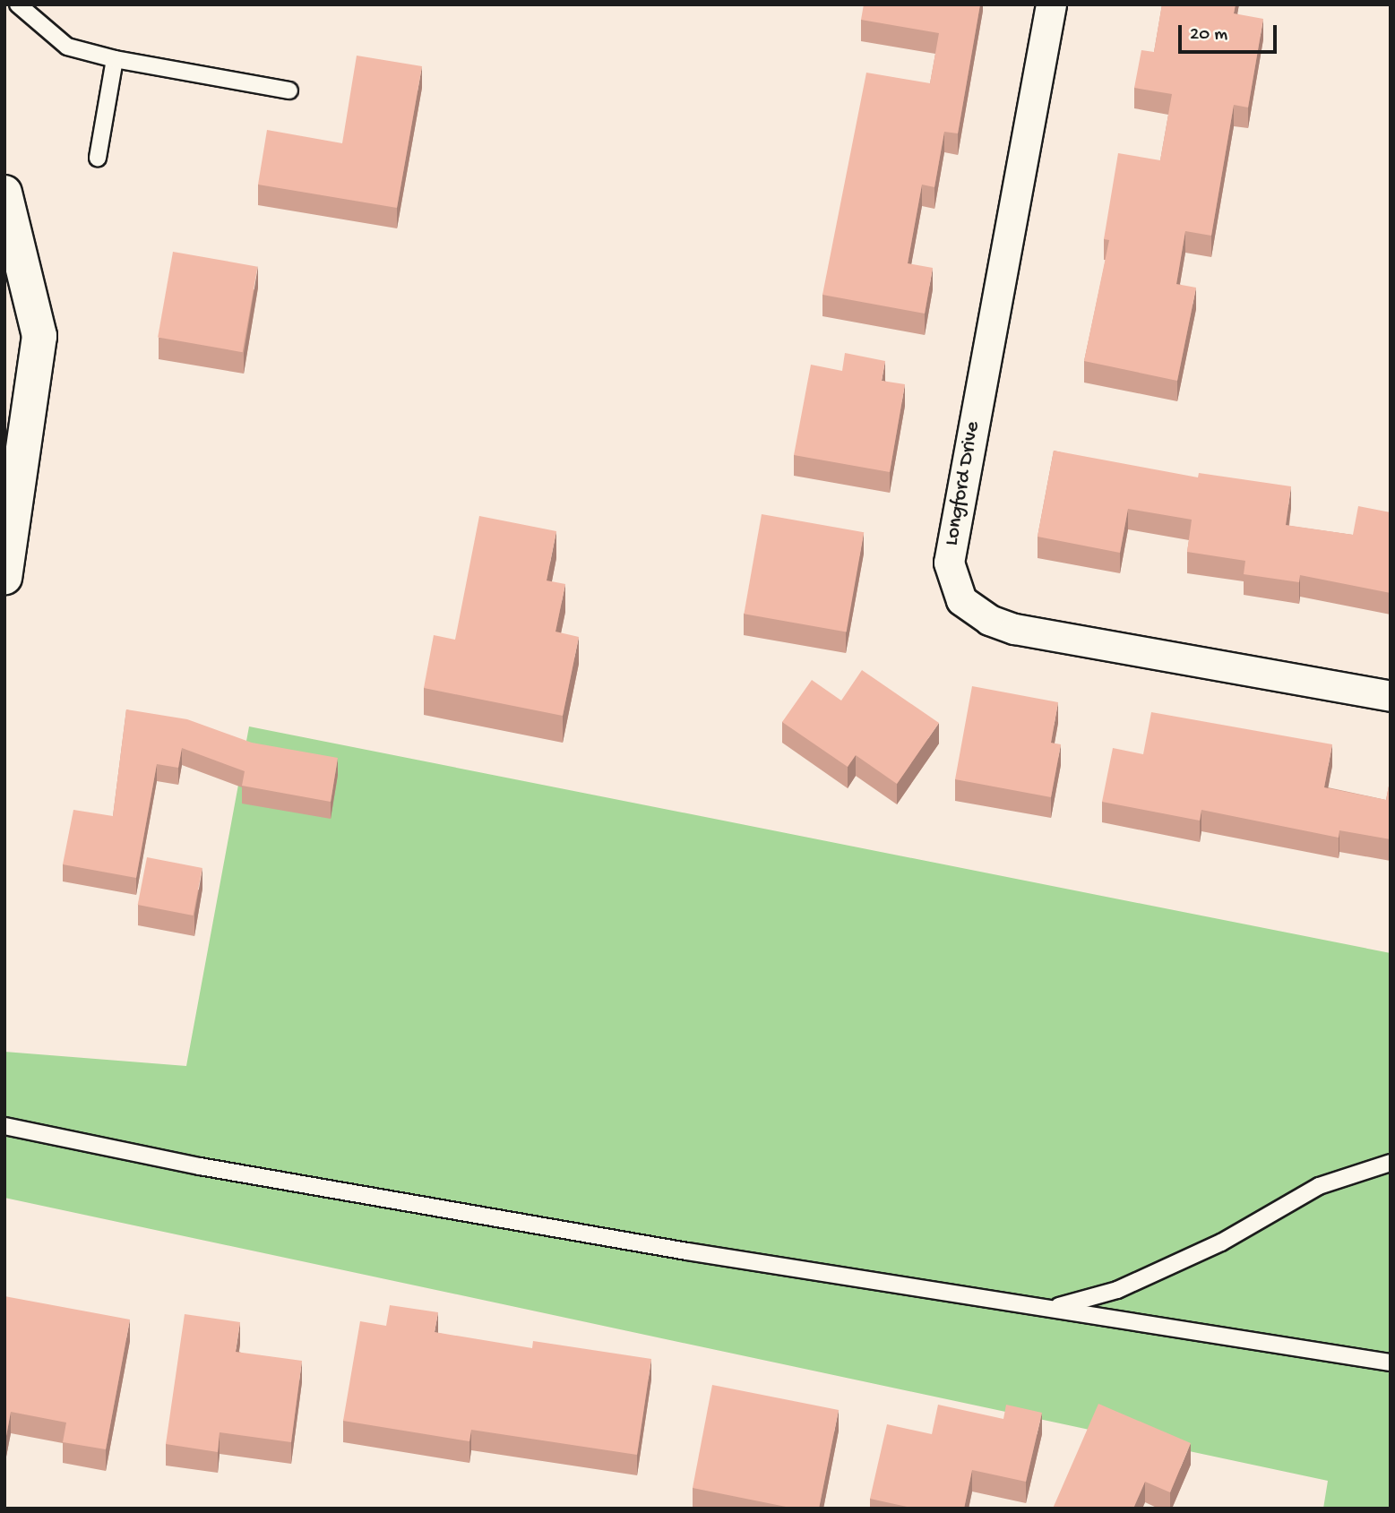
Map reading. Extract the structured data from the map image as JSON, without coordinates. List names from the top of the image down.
{
  "streets": {
    "street": ["Longford Drive"]
  },
  "scale_bar": "20 m"
}
